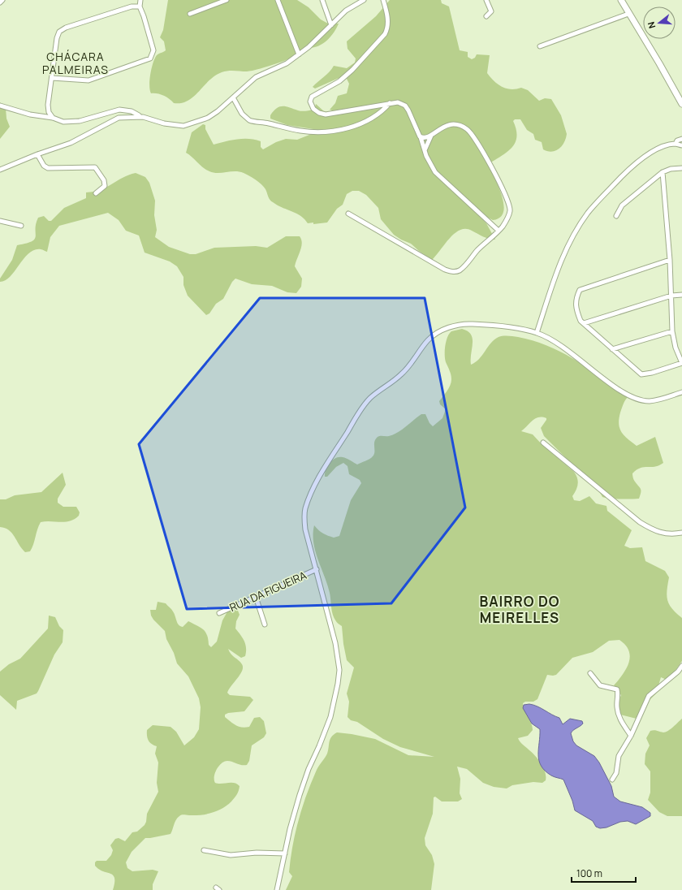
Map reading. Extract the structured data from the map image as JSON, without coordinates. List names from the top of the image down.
{
  "streets": {
    "street": ["RUA DA FIGUEIRA"]
  },
  "districts": ["CHÁCARA PALMEIRAS", "BAIRRO DO MEIRELLES"],
  "scale_bar": "100 m",
  "north": "left"
}
